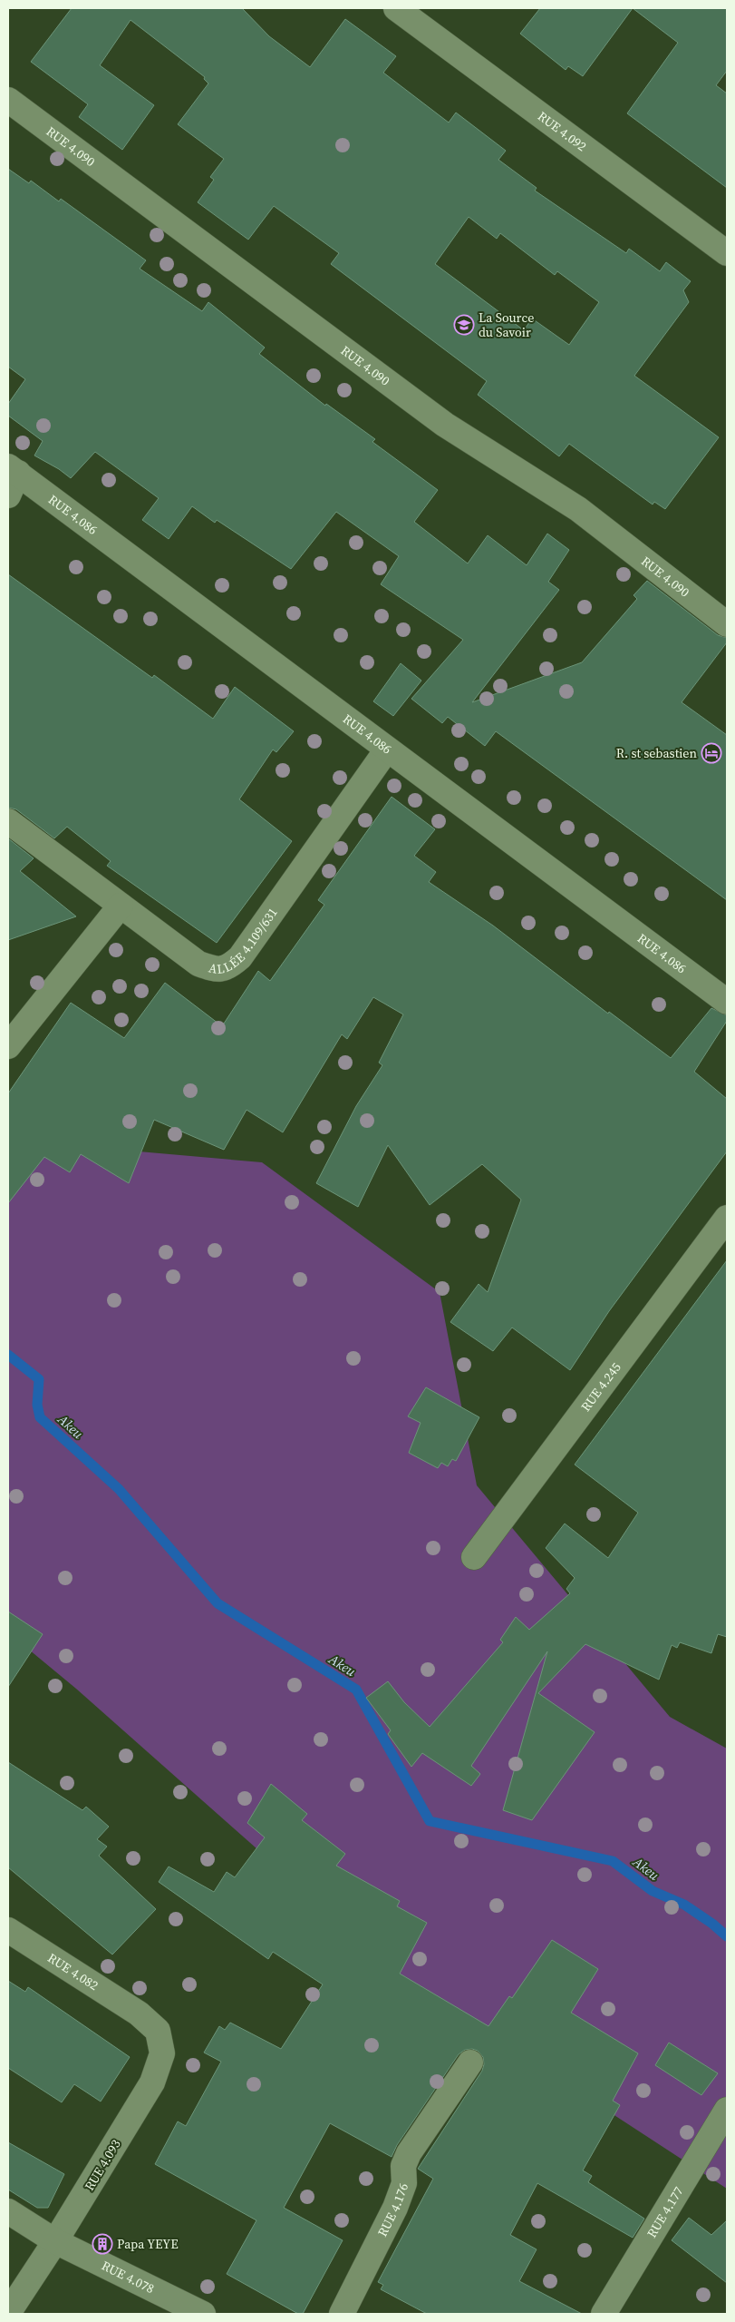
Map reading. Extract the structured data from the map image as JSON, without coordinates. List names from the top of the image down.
{
  "streets": {
    "street": [
      "RUE 4.092",
      "RUE 4.090",
      "RUE 4.086",
      "ALLÉE 4.109/631",
      "RUE 4.245",
      "RUE 4.082",
      "RUE 4.093",
      "RUE 4.176",
      "RUE 4.177",
      "RUE 4.078"
    ]
  },
  "crossings": [
    ["RUE 4.086", "ALLÉE 4.109/631"],
    ["RUE 4.082", "RUE 4.093"],
    ["RUE 4.093", "RUE 4.078"]
  ],
  "water": ["Akeu"],
  "places": {
    "school or university": ["La Source du Savoir"],
    "hotel": ["R. st sebastien"],
    "building": ["Papa YEYE"]
  }
}
